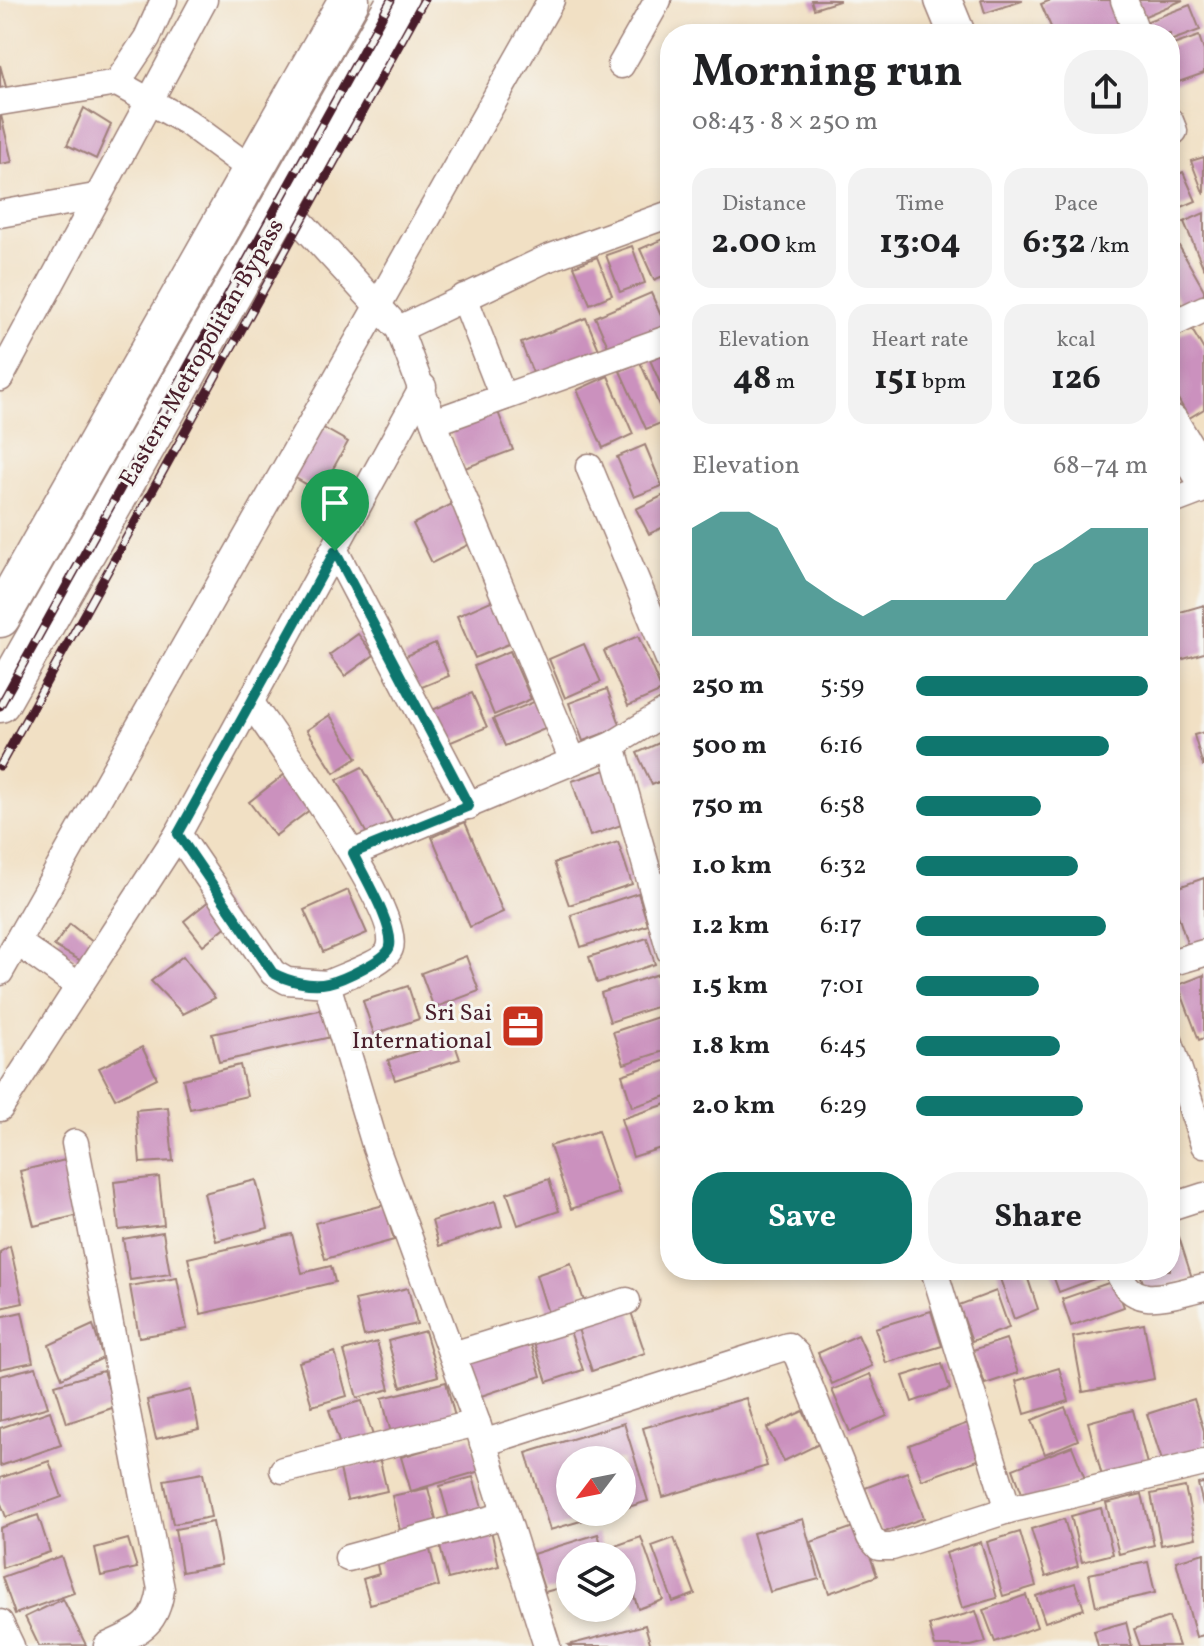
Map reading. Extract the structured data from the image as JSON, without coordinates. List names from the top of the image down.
{
  "streets": {
    "main road": ["Eastern Metropolitan Bypass"]
  },
  "places": {
    "office": ["Sri Sai International"]
  },
  "north": "bottom left",
  "page": {
    "heading": ["Morning run", "08:43 · 8 × 250 m"],
    "stats": [
      ["Distance", "2.00 km"],
      ["Time", "13:04"],
      ["Pace", "6:32 /km"],
      ["Elevation", "48 m"],
      ["Heart rate", "151 bpm"],
      ["kcal", "126"]
    ],
    "chart": ["Elevation", "68–74 m"],
    "list": [
      {
        "name": "250 m",
        "note": "5:59"
      },
      {
        "name": "500 m",
        "note": "6:16"
      },
      {
        "name": "750 m",
        "note": "6:58"
      },
      {
        "name": "1.0 km",
        "note": "6:32"
      },
      {
        "name": "1.2 km",
        "note": "6:17"
      },
      {
        "name": "1.5 km",
        "note": "7:01"
      },
      {
        "name": "1.8 km",
        "note": "6:45"
      },
      {
        "name": "2.0 km",
        "note": "6:29"
      }
    ],
    "buttons": ["Save", "Share"]
  }
}
